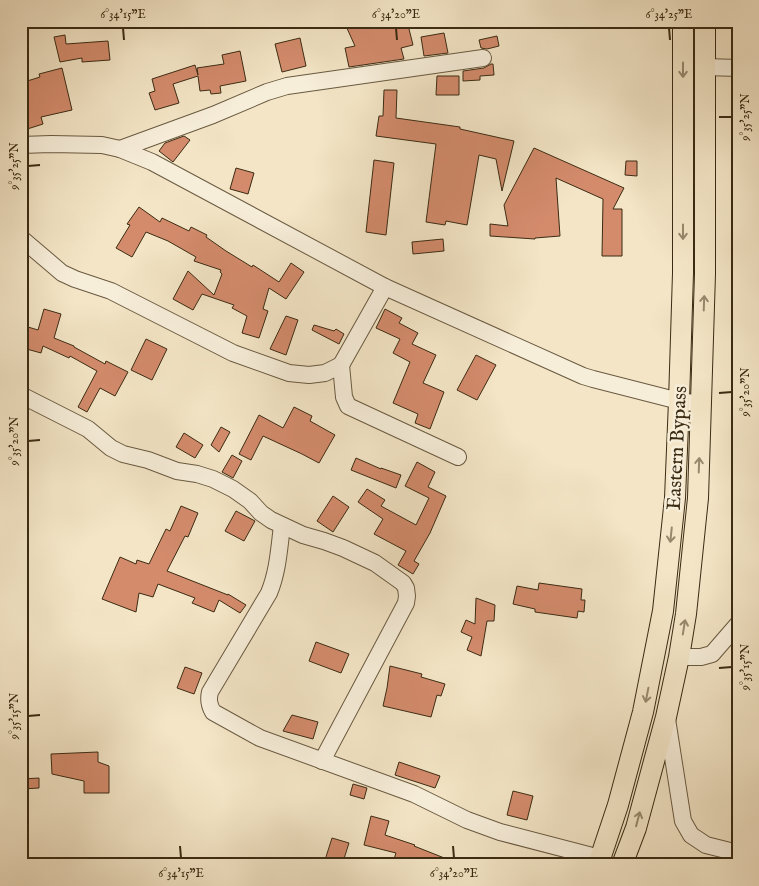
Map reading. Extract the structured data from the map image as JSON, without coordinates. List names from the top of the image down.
{
  "streets": {
    "main road": ["Eastern Bypass"]
  },
  "coordinates": [
    "6°34'15\"E",
    "6°34'20\"E",
    "6°34'25\"E",
    "9°35'25\"N",
    "9°35'20\"N",
    "9°35'15\"N"
  ]
}
